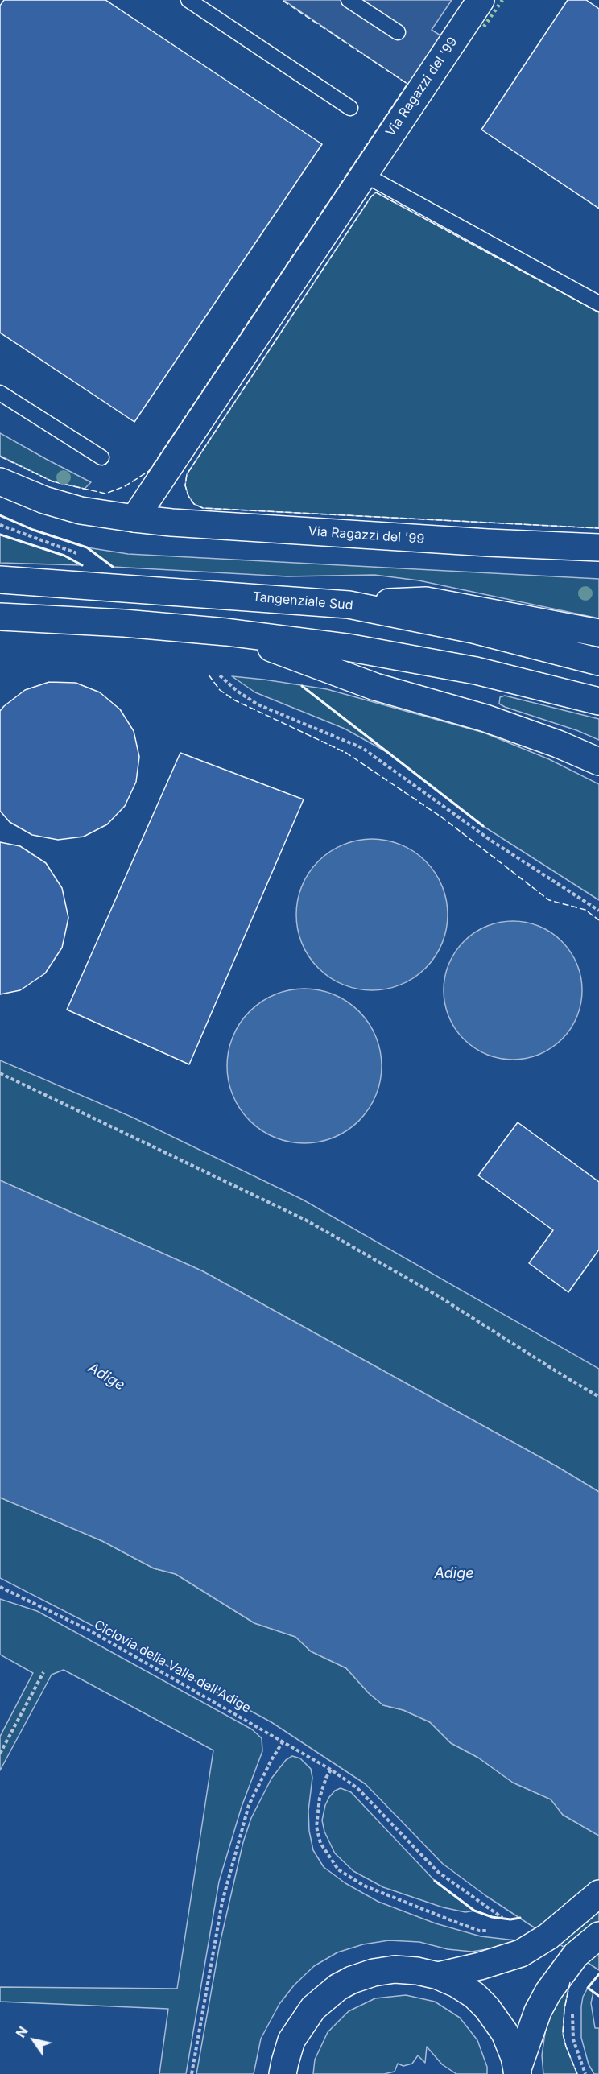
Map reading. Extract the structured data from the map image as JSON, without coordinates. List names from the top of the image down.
{
  "streets": {
    "main road": ["Via Ragazzi del '99", "Tangenziale Sud"],
    "path": ["Ciclovia della Valle dell'Adige"]
  },
  "water": ["Adige"],
  "north": "top left"
}
